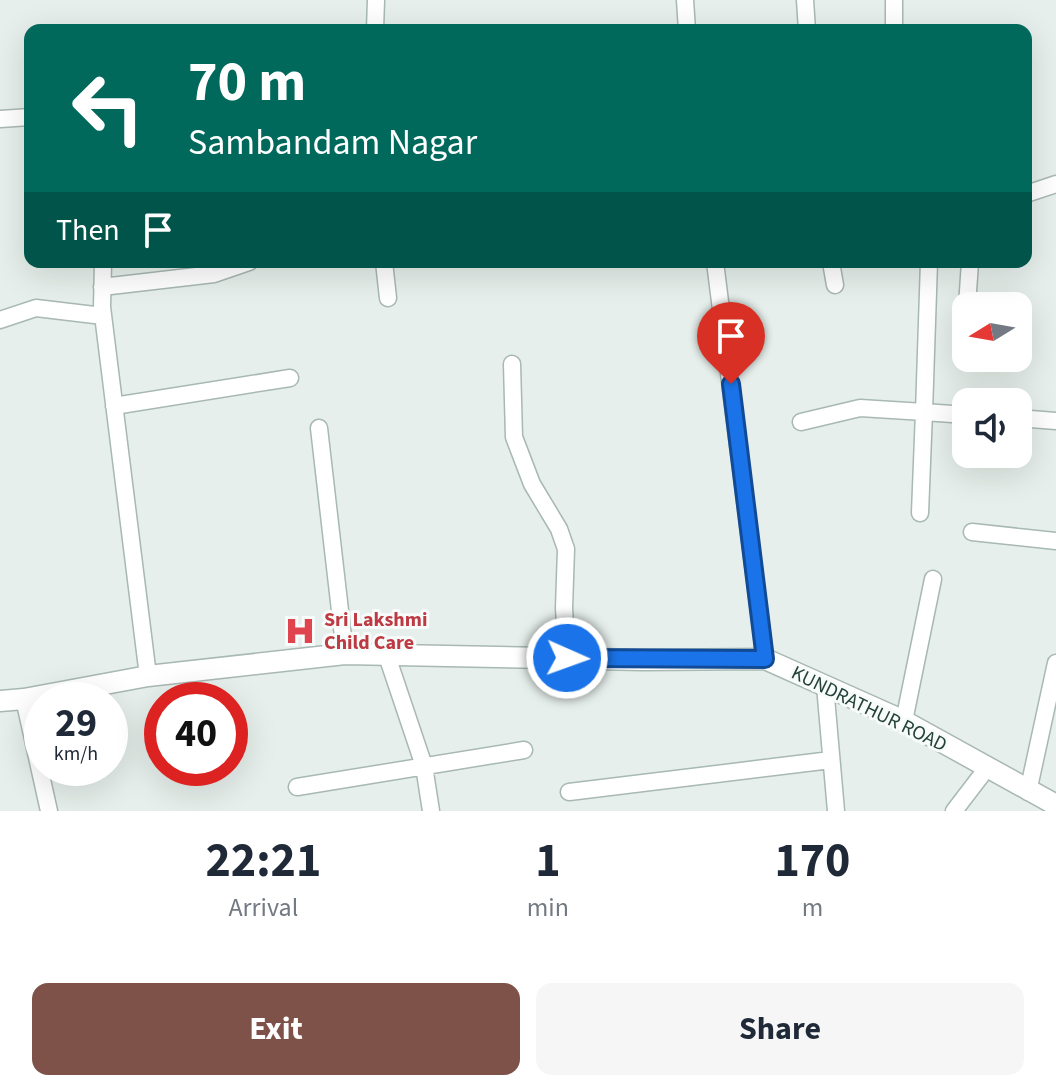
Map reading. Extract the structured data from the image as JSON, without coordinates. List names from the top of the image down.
{
  "streets": {
    "street": ["KUNDRATHUR ROAD"]
  },
  "places": {
    "hospital": ["Sri Lakshmi Child Care"]
  },
  "north": "left",
  "page": {
    "turn": ["70 m", "Sambandam Nagar"],
    "then": "Then",
    "speed": "29 km/h",
    "limit": "40",
    "eta": [
      "22:21",
      "Arrival",
      "1",
      "min",
      "170",
      "m"
    ],
    "buttons": ["Exit", "Share"]
  }
}
